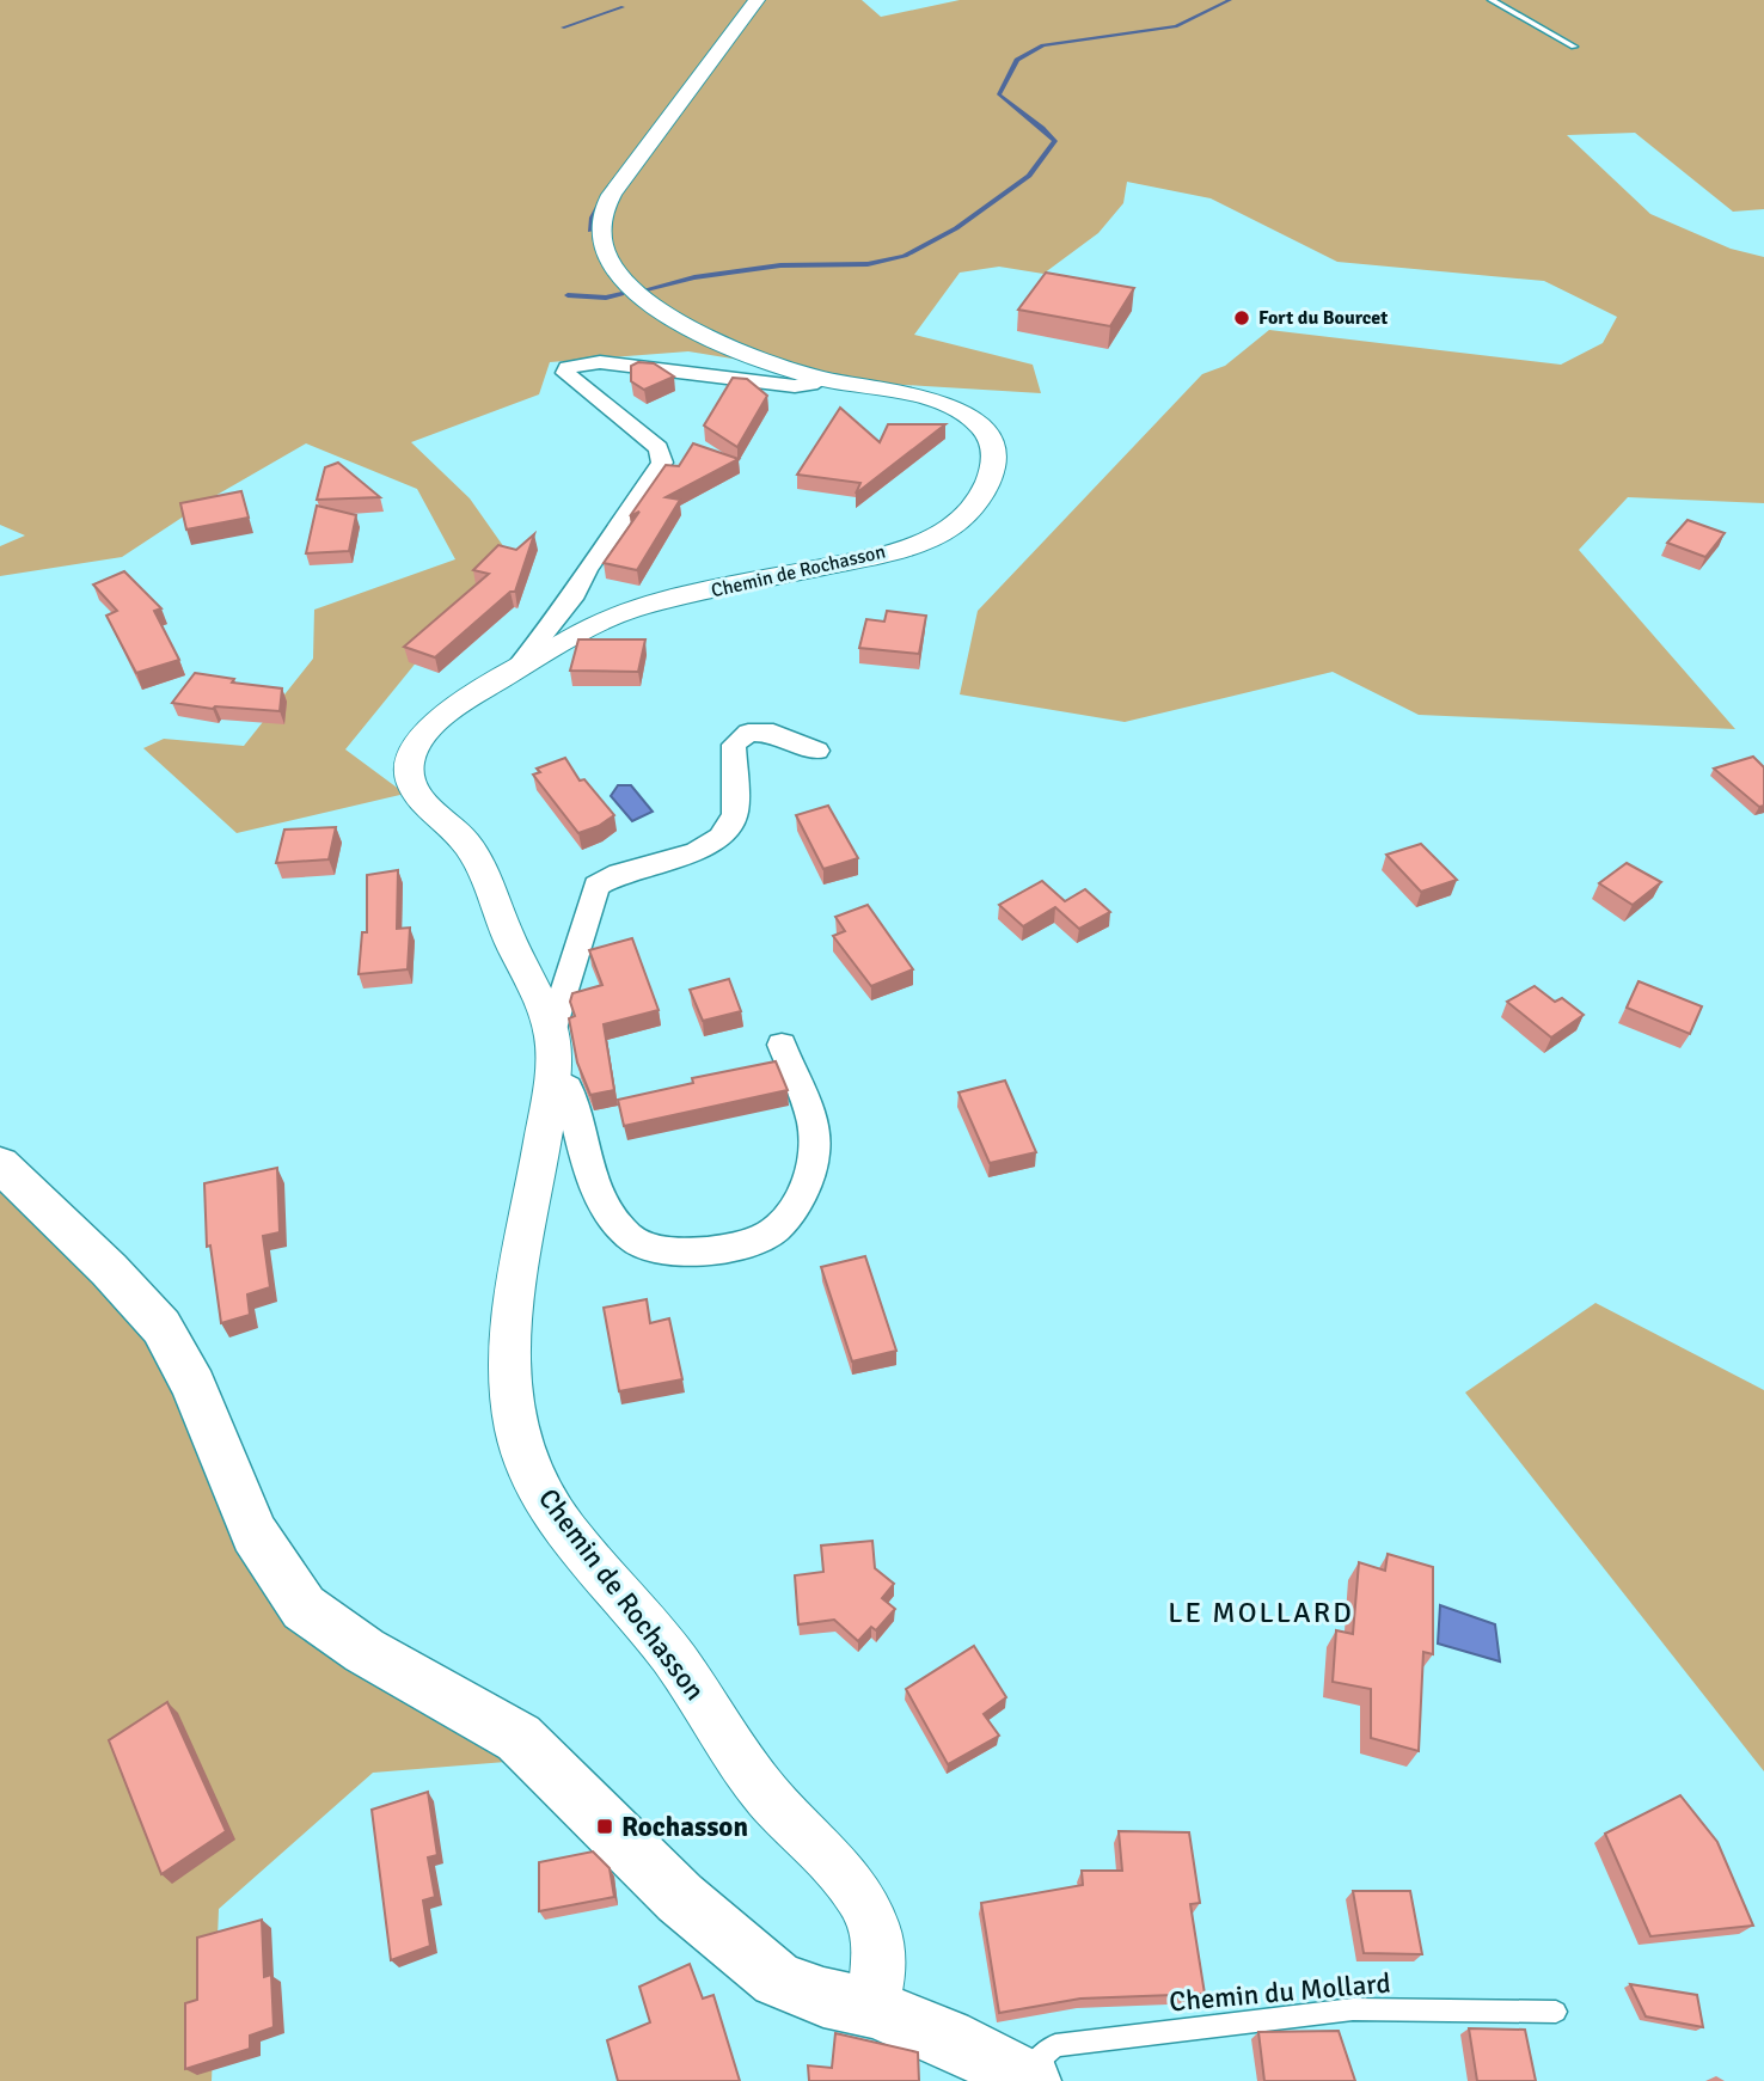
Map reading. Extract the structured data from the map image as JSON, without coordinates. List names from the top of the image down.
{
  "streets": {
    "street": ["Chemin de Rochasson"],
    "lane": ["Chemin du Mollard"]
  },
  "districts": ["LE MOLLARD"],
  "places": {
    "other": ["Fort du Bourcet"],
    "transit": ["Rochasson"]
  }
}
